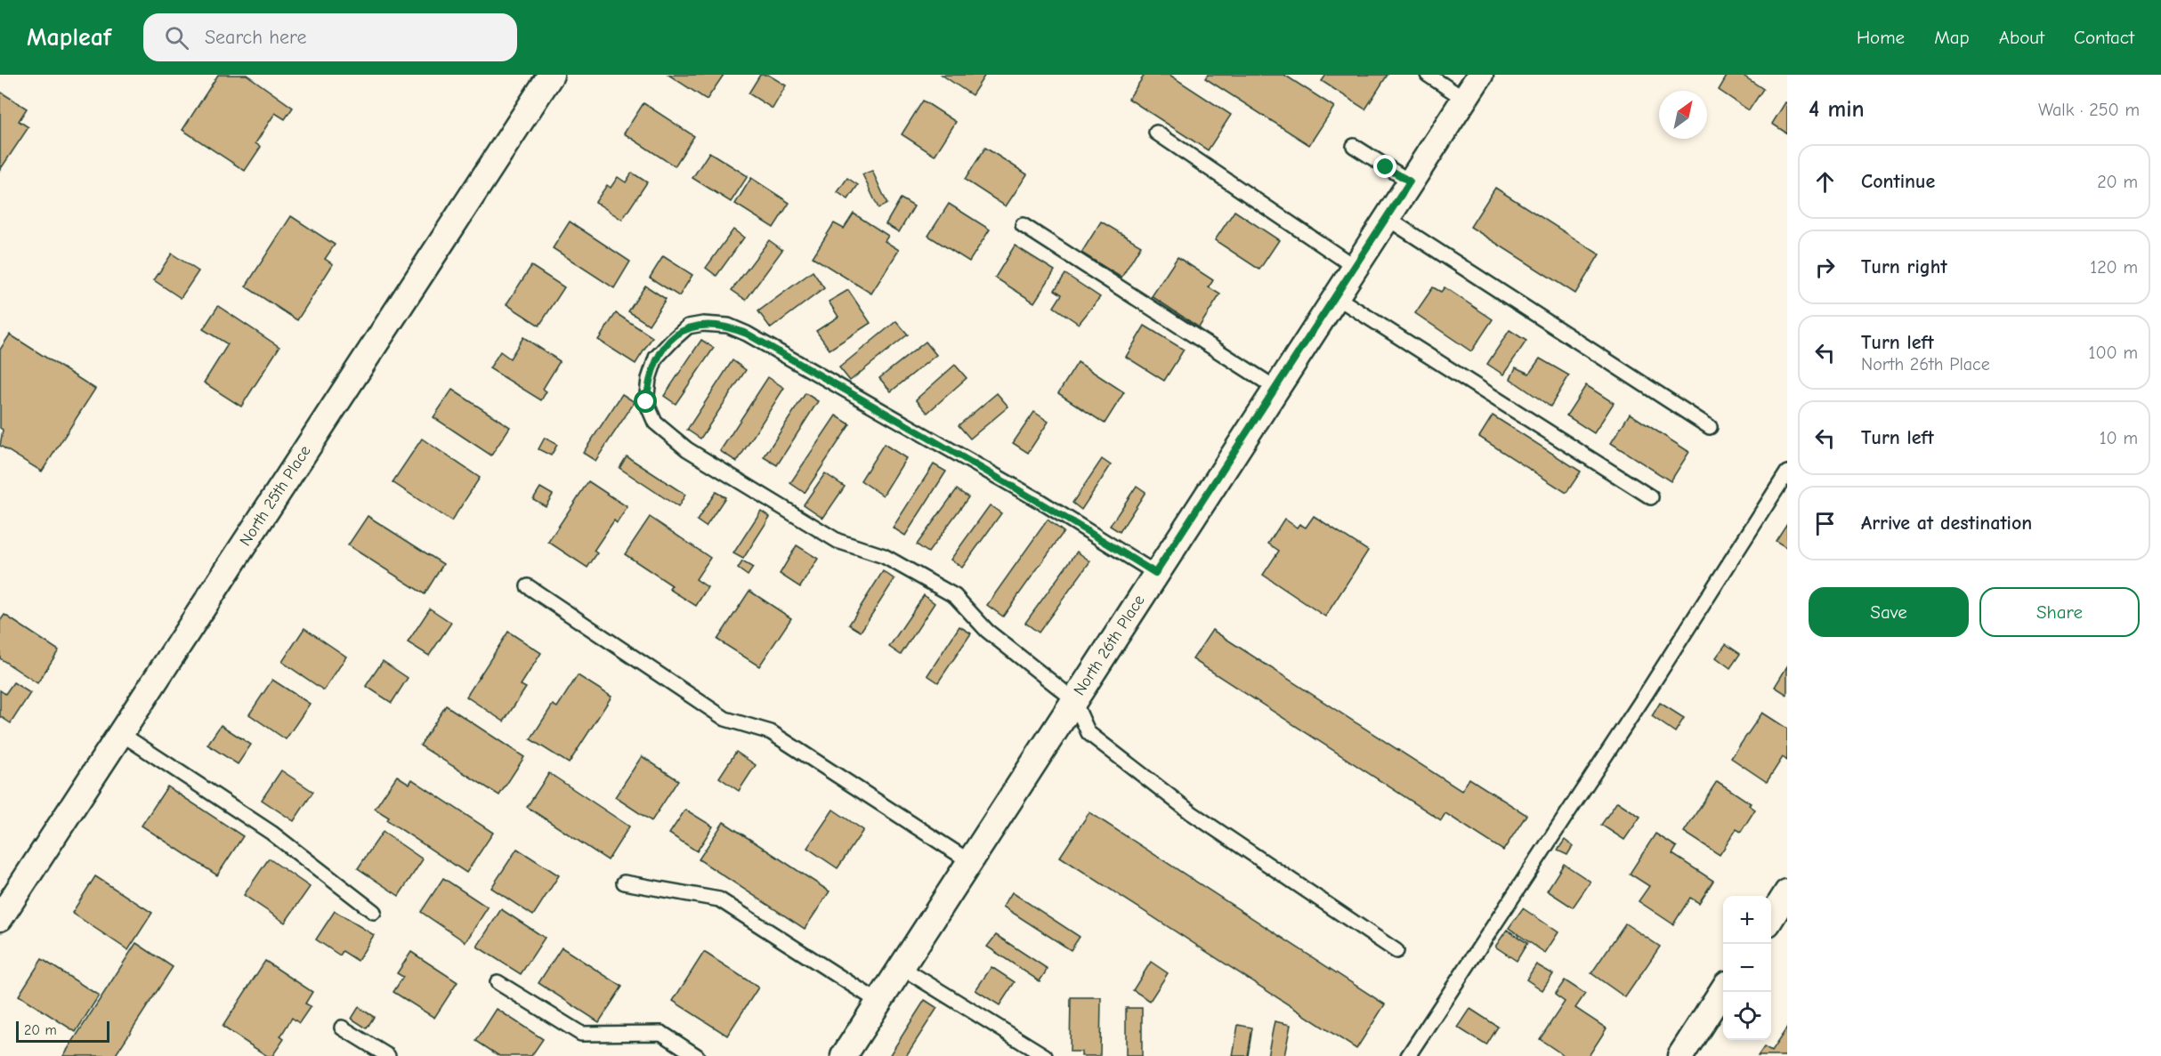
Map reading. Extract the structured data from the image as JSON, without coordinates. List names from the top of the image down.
{
  "streets": {
    "street": ["North 25th Place", "North 26th Place"]
  },
  "scale_bar": "20 m",
  "north": "top right",
  "page": {
    "header": "Mapleaf",
    "search": "Search here",
    "nav": [
      "Home",
      "Map",
      "About",
      "Contact"
    ],
    "heading": ["4 min", "Walk · 250 m"],
    "list": [
      ["Continue", "20 m"],
      ["Turn right", "120 m"],
      ["Turn left", "North 26th Place", "100 m"],
      ["Turn left", "10 m"],
      "Arrive at destination"
    ],
    "buttons": ["Save", "Share"],
    "map_buttons": ["+", "−"],
    "scale": "20 m"
  }
}
